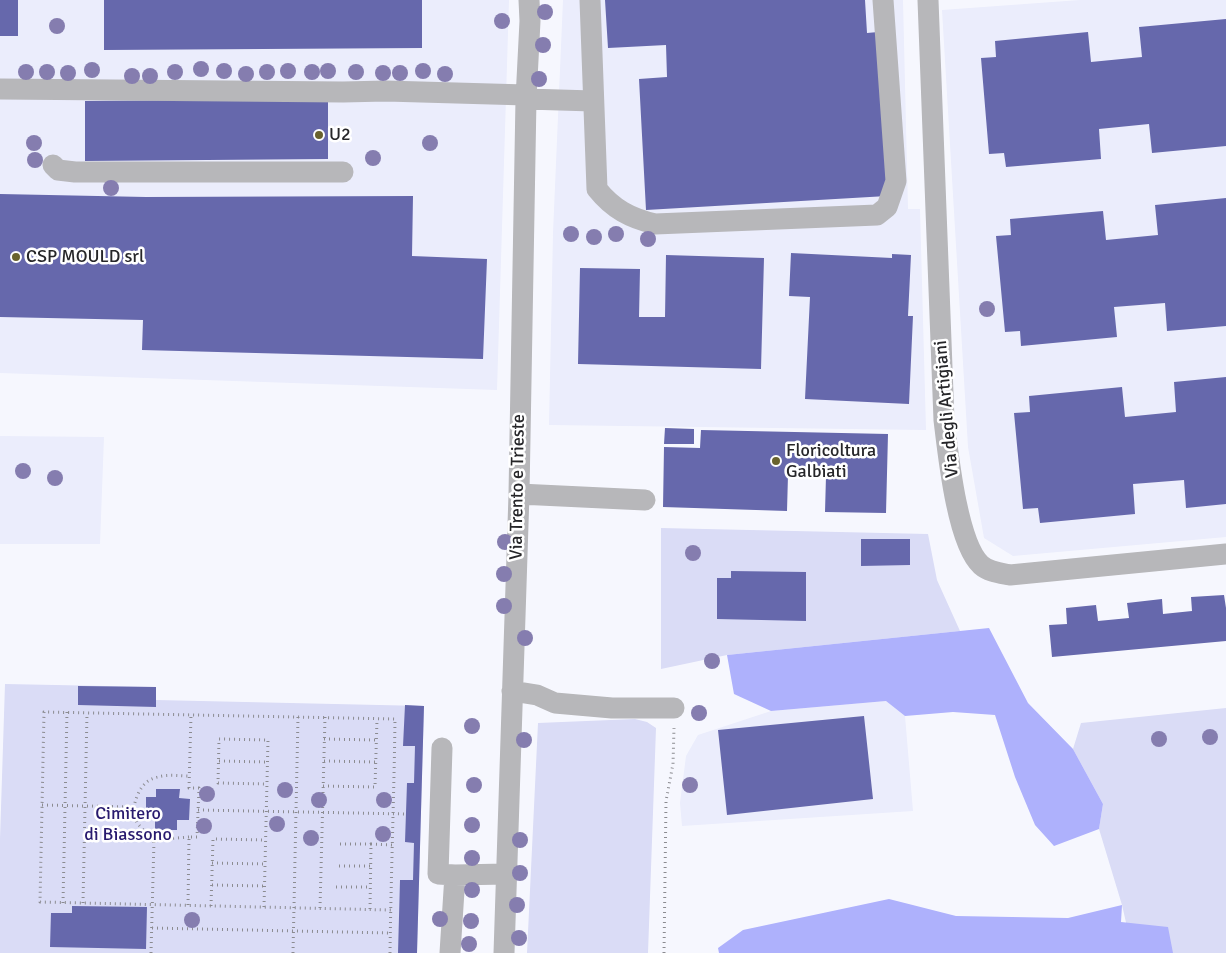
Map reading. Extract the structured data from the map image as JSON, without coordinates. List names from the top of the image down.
{
  "streets": {
    "street": ["Via degli Artigiani", "Via Trento e Trieste"]
  },
  "parks": ["Cimitero di Biassono"],
  "places": ["U2", "CSP MOULD srl", "Floricoltura Galbiati"]
}
